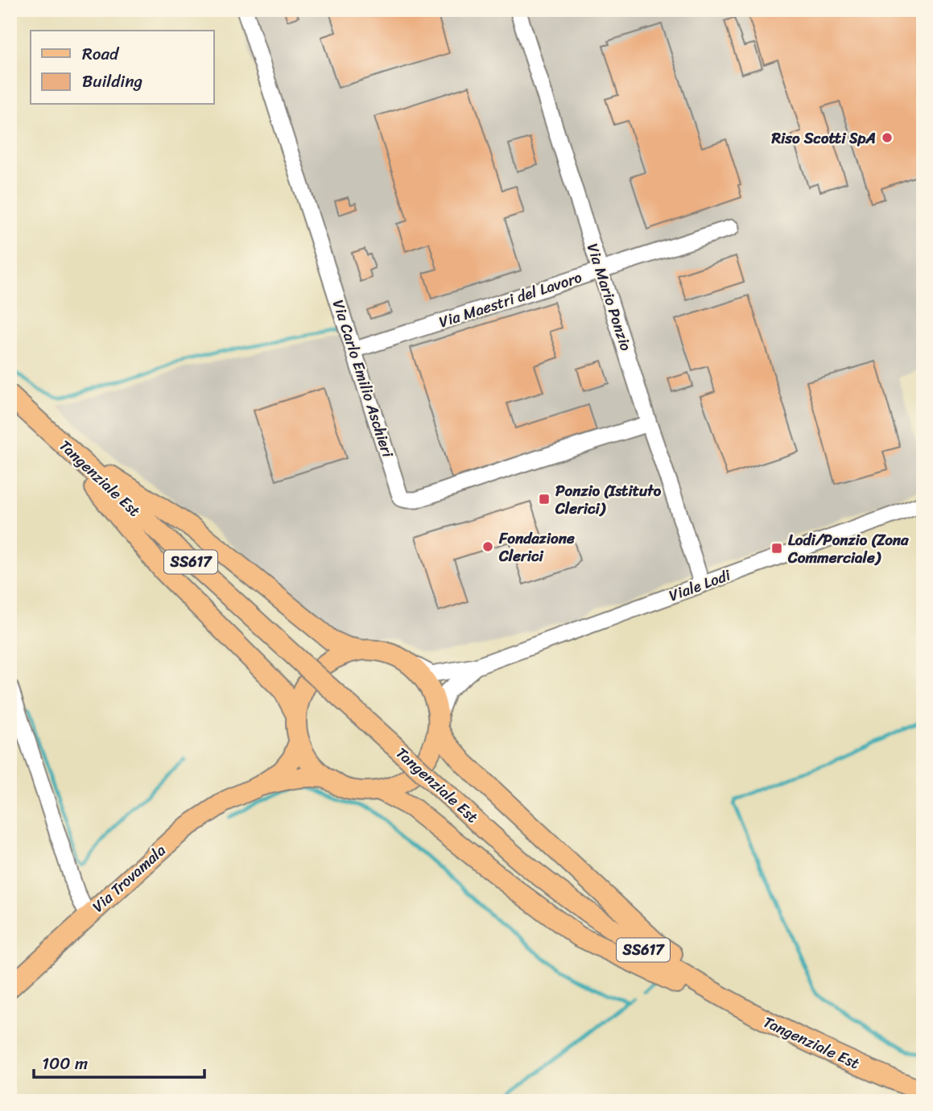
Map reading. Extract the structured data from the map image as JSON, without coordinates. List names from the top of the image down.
{
  "streets": {
    "main road": ["Tangenziale Est", "SS617", "Via Trovamala"],
    "street": [
      "Via Mario Ponzio",
      "Via Maestri del Lavoro",
      "Via Carlo Emilio Aschieri",
      "Viale Lodi"
    ]
  },
  "crossings": [
    ["Via Mario Ponzio", "Via Maestri del Lavoro"],
    ["Via Mario Ponzio", "Via Carlo Emilio Aschieri"],
    ["Via Mario Ponzio", "Viale Lodi"],
    ["Via Maestri del Lavoro", "Via Carlo Emilio Aschieri"],
    ["Viale Lodi", "Via Trovamala"]
  ],
  "places": {
    "other": ["Riso Scotti SpA", "Fondazione Clerici"],
    "transit": ["Ponzio (Istituto Clerici)", "Lodi/Ponzio (Zona Commerciale)"]
  },
  "legend": ["Road", "Building"],
  "scale_bar": "100 m"
}
